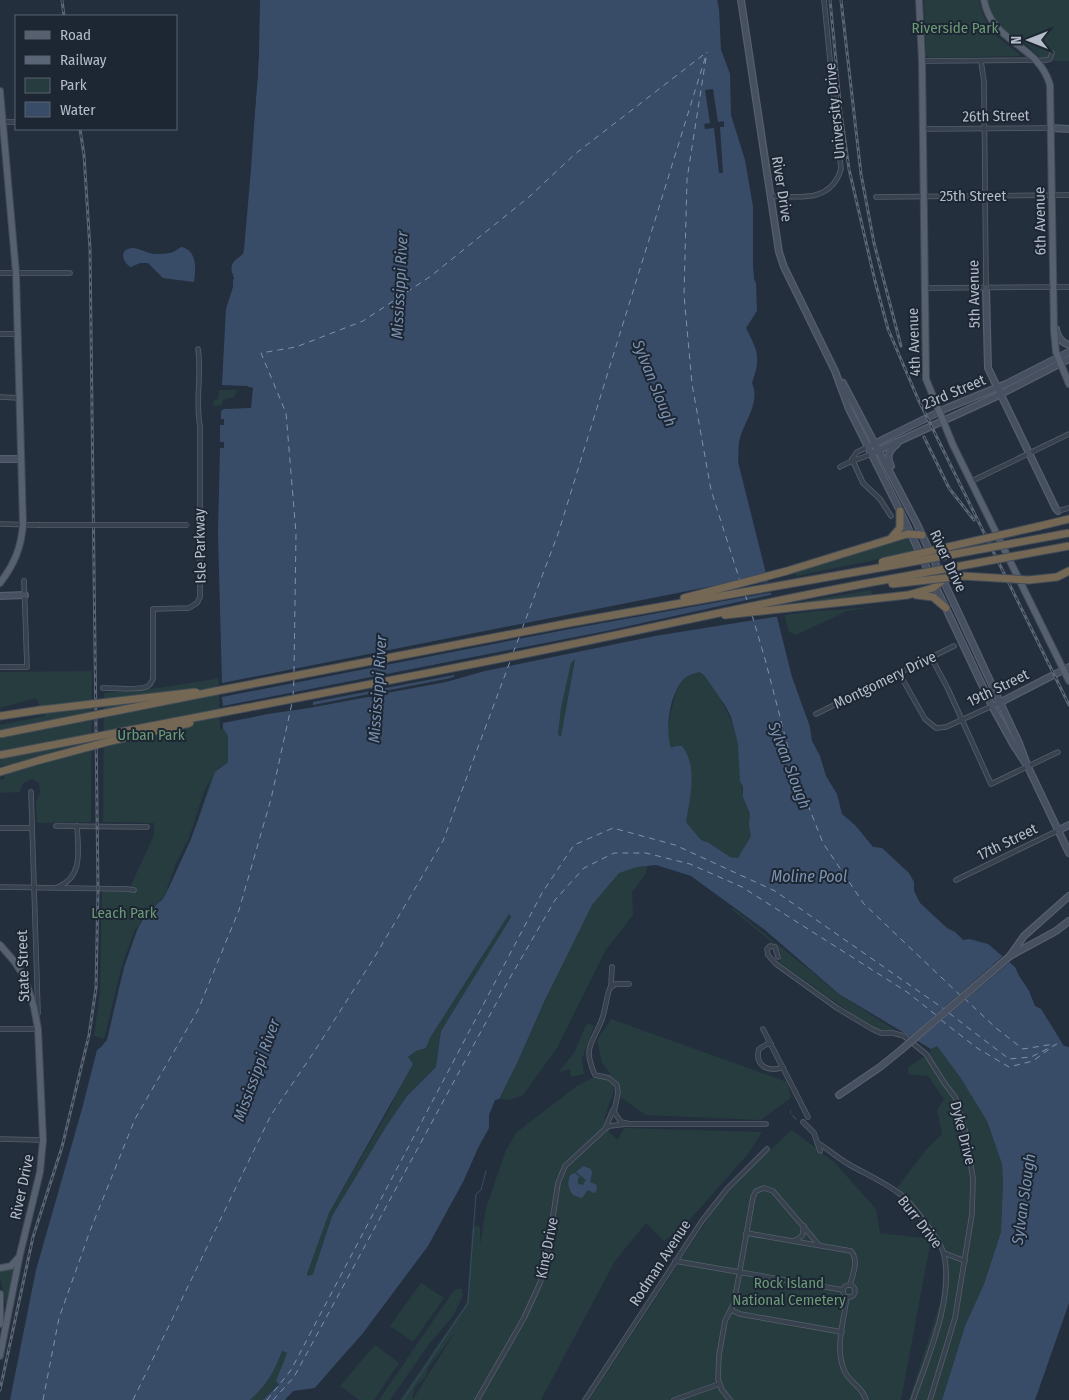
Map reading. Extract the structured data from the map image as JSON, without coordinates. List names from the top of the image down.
{
  "streets": {
    "main road": [
      "26th Street",
      "River Drive",
      "6th Avenue",
      "5th Avenue",
      "4th Avenue",
      "23rd Street",
      "19th Street",
      "17th Street",
      "State Street"
    ],
    "street": [
      "University Drive",
      "25th Street",
      "Isle Parkway",
      "Montgomery Drive",
      "Dyke Drive",
      "Burr Drive",
      "King Drive",
      "Rodman Avenue"
    ]
  },
  "crossings": [
    ["University Drive", "River Drive"],
    ["26th Street", "6th Avenue"],
    ["26th Street", "5th Avenue"],
    ["26th Street", "4th Avenue"],
    ["River Drive", "23rd Street"],
    ["River Drive", "19th Street"],
    ["River Drive", "17th Street"],
    ["River Drive", "State Street"],
    ["25th Street", "6th Avenue"],
    ["25th Street", "5th Avenue"],
    ["25th Street", "4th Avenue"],
    ["6th Avenue", "23rd Street"],
    ["5th Avenue", "23rd Street"],
    ["4th Avenue", "23rd Street"],
    ["4th Avenue", "19th Street"],
    ["Montgomery Drive", "19th Street"]
  ],
  "water": ["Mississippi River", "Sylvan Slough", "Moline Pool"],
  "parks": [
    "Riverside Park",
    "Urban Park",
    "Leach Park",
    "Rock Island National Cemetery"
  ],
  "legend": [
    "Road",
    "Railway",
    "Park",
    "Water"
  ],
  "north": "left"
}
